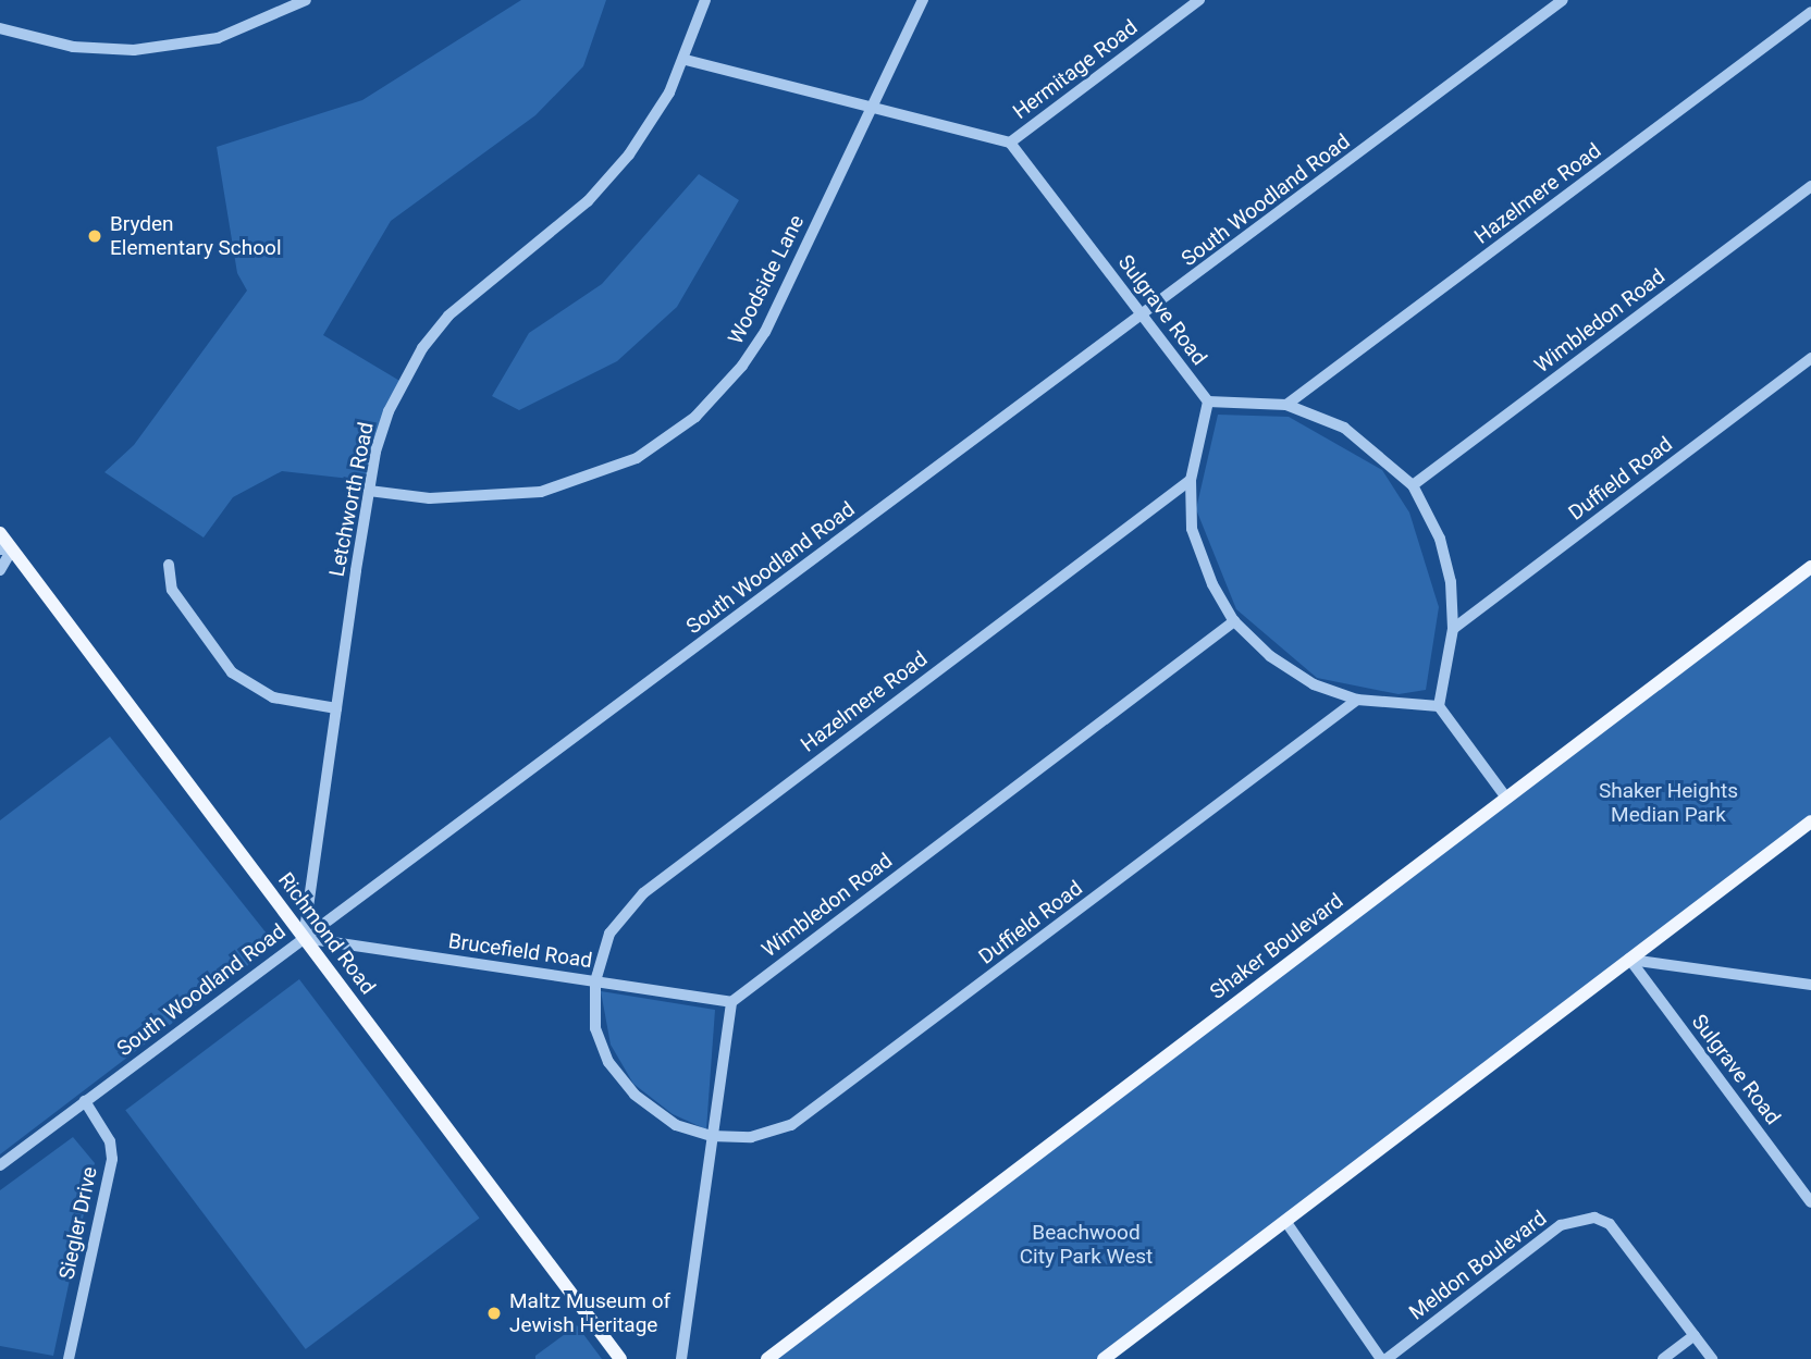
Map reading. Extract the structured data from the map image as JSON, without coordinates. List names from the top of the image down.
{
  "streets": {
    "main road": ["Richmond Road", "Shaker Boulevard"],
    "street": [
      "Hermitage Road",
      "Hazelmere Road",
      "South Woodland Road",
      "Woodside Lane",
      "Sulgrave Road",
      "Wimbledon Road",
      "Duffield Road",
      "Letchworth Road",
      "Brucefield Road",
      "Siegler Drive",
      "Meldon Boulevard"
    ]
  },
  "crossings": [
    ["Hermitage Road", "Sulgrave Road"],
    ["Hazelmere Road", "Duffield Road"],
    ["Hazelmere Road", "Brucefield Road"],
    ["South Woodland Road", "Sulgrave Road"],
    ["South Woodland Road", "Letchworth Road"],
    ["South Woodland Road", "Richmond Road"],
    ["South Woodland Road", "Brucefield Road"],
    ["South Woodland Road", "Siegler Drive"],
    ["Woodside Lane", "Letchworth Road"],
    ["Wimbledon Road", "Brucefield Road"],
    ["Letchworth Road", "Richmond Road"],
    ["Letchworth Road", "Brucefield Road"],
    ["Richmond Road", "Brucefield Road"]
  ],
  "parks": ["Shaker Heights Median Park", "Beachwood City Park West"],
  "places": ["Bryden Elementary School", "Maltz Museum of Jewish Heritage"]
}
